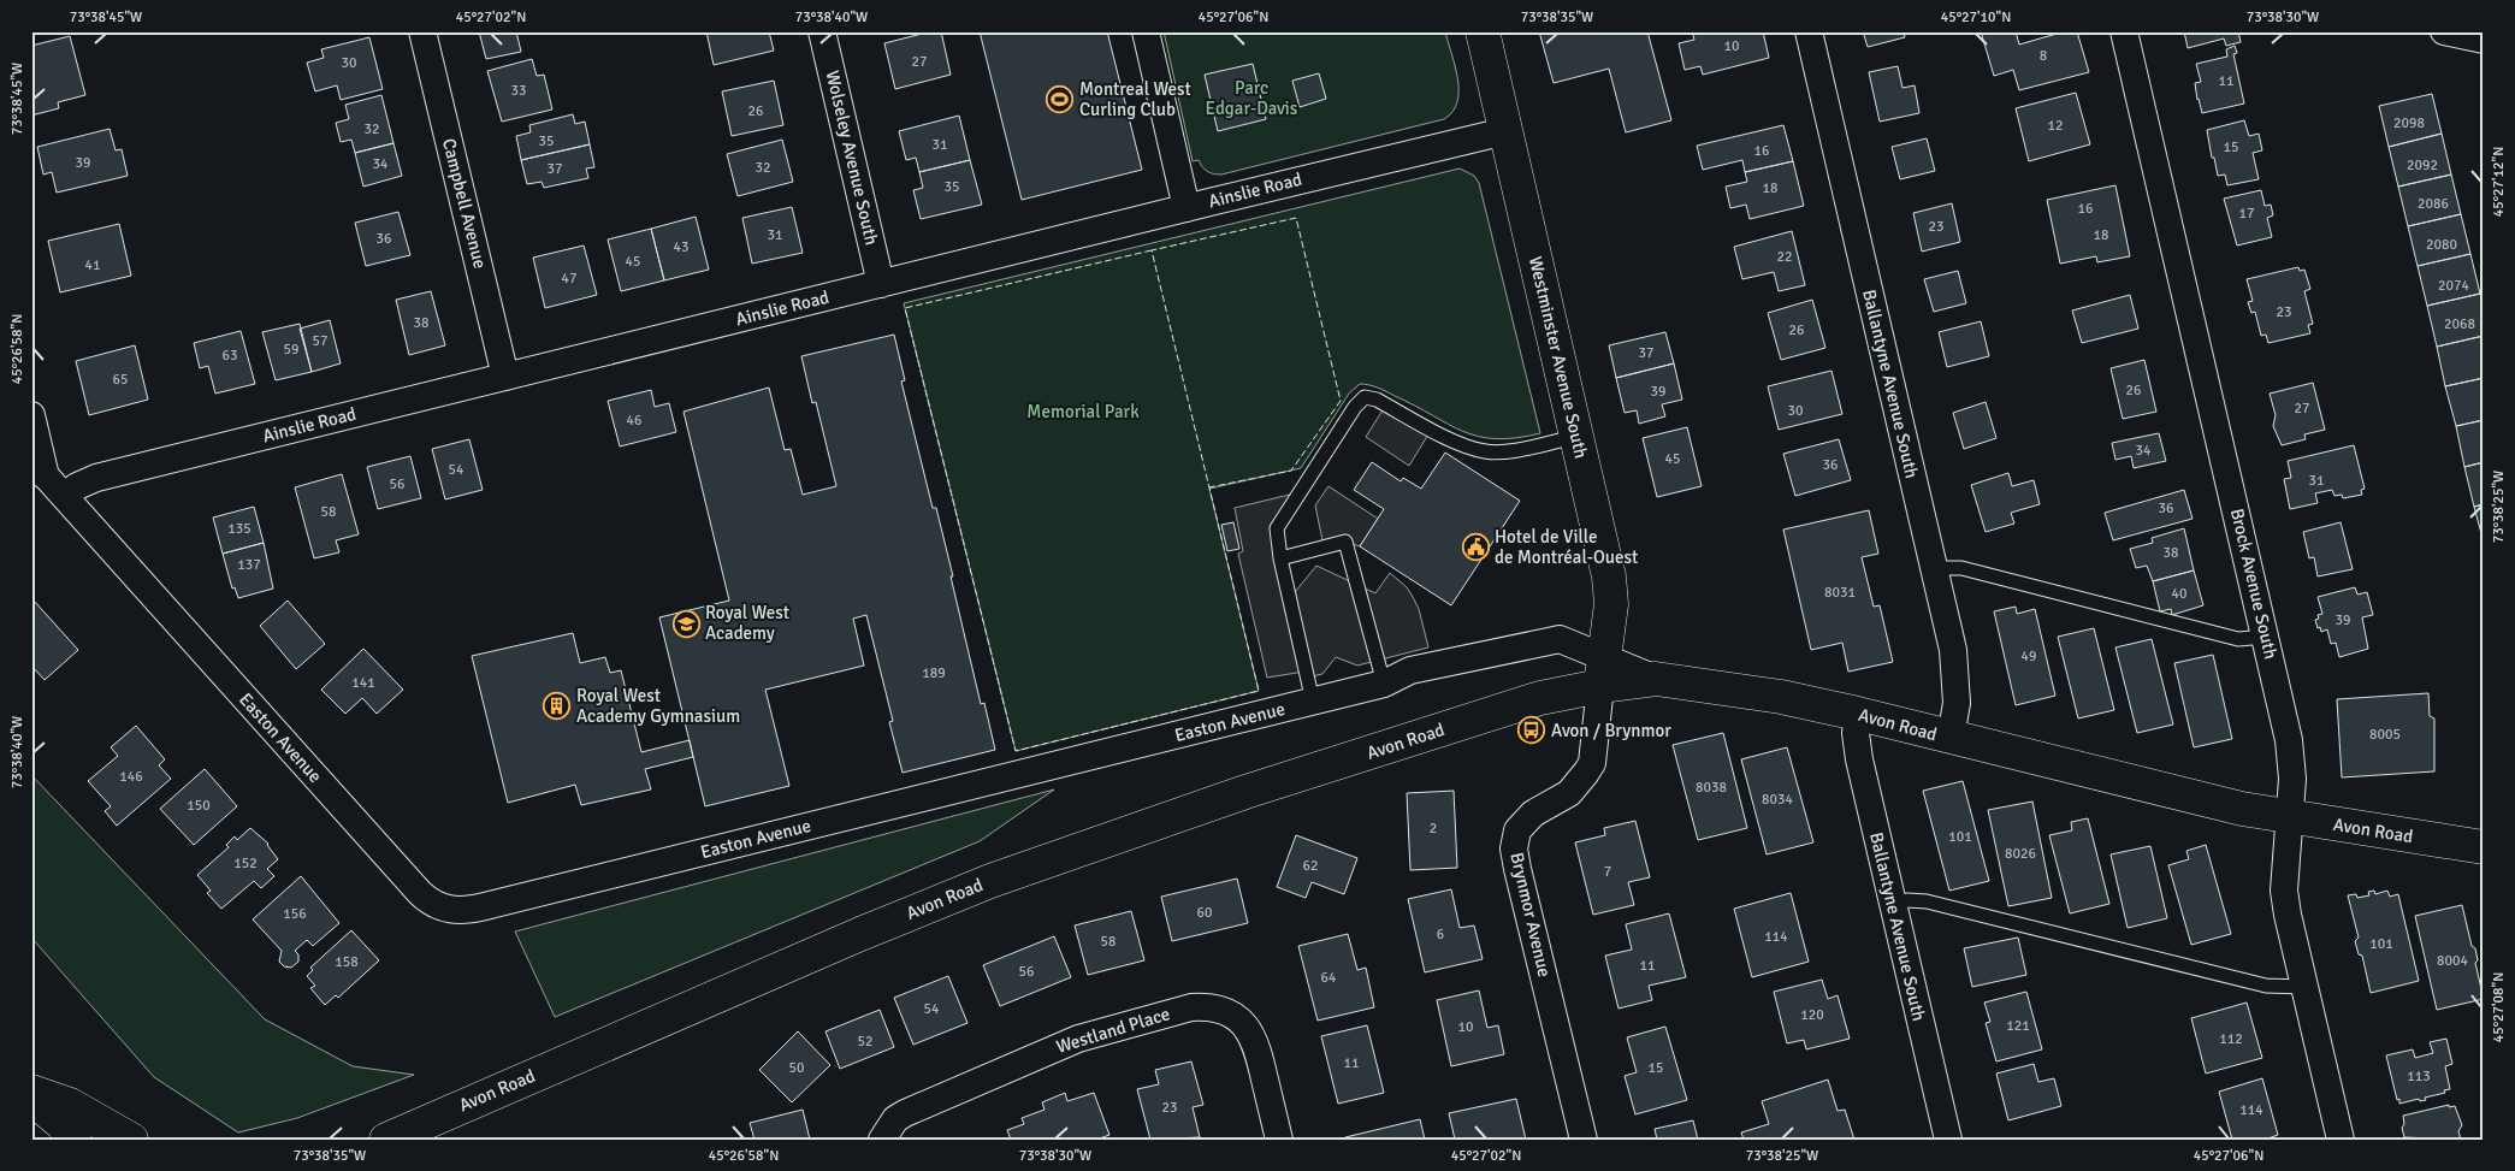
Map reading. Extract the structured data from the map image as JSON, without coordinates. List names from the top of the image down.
{
  "streets": {
    "main road": ["Westminster Avenue South", "Avon Road"],
    "street": [
      "Wolseley Avenue South",
      "Ainslie Road",
      "Campbell Avenue",
      "Ballantyne Avenue South",
      "Brock Avenue South",
      "Easton Avenue",
      "Brynmor Avenue",
      "Westland Place"
    ]
  },
  "crossings": [
    ["Wolseley Avenue South", "Ainslie Road"],
    ["Ainslie Road", "Campbell Avenue"],
    ["Ainslie Road", "Westminster Avenue South"],
    ["Ainslie Road", "Easton Avenue"],
    ["Westminster Avenue South", "Easton Avenue"],
    ["Westminster Avenue South", "Avon Road"],
    ["Westminster Avenue South", "Brynmor Avenue"],
    ["Ballantyne Avenue South", "Avon Road"],
    ["Brock Avenue South", "Avon Road"],
    ["Easton Avenue", "Avon Road"],
    ["Easton Avenue", "Brynmor Avenue"],
    ["Avon Road", "Brynmor Avenue"]
  ],
  "parks": ["Parc Edgar-Davis", "Memorial Park"],
  "places": {
    "sports": ["Montreal West Curling Club"],
    "public building": ["Hotel de Ville de Montréal-Ouest"],
    "school or university": ["Royal West Academy"],
    "building": ["Royal West Academy Gymnasium"],
    "bus stop": ["Avon / Brynmor"]
  },
  "house_numbers": [
    "10",
    "8",
    "27",
    "30",
    "11",
    "33",
    "26",
    "2098",
    "12",
    "32",
    "35",
    "31",
    "15",
    "16",
    "39",
    "34",
    "2092",
    "32",
    "37",
    "35",
    "18",
    "2086",
    "16",
    "17",
    "23",
    "31",
    "18",
    "36",
    "2080",
    "43",
    "22",
    "45",
    "41",
    "47",
    "2074",
    "23",
    "38",
    "2068",
    "26",
    "57",
    "59",
    "37",
    "63",
    "65",
    "26",
    "39",
    "27",
    "30",
    "46",
    "34",
    "45",
    "36",
    "54",
    "31",
    "56",
    "36",
    "58",
    "135",
    "38",
    "137",
    "8031",
    "40",
    "39",
    "49",
    "189",
    "141",
    "8005",
    "146",
    "8038",
    "8034",
    "150",
    "2",
    "101",
    "8026",
    "152",
    "62",
    "7",
    "60",
    "156",
    "6",
    "114",
    "58",
    "101",
    "8004",
    "158",
    "11",
    "56",
    "64",
    "54",
    "120",
    "121",
    "10",
    "112",
    "52",
    "11",
    "50",
    "15",
    "113",
    "23",
    "114"
  ],
  "coordinates": [
    "73°38'45\"W",
    "45°27'02\"N",
    "73°38'40\"W",
    "45°27'06\"N",
    "73°38'35\"W",
    "45°27'10\"N",
    "73°38'30\"W",
    "45°27'12\"N",
    "45°26'58\"N",
    "73°38'25\"W",
    "45°27'08\"N"
  ]
}
